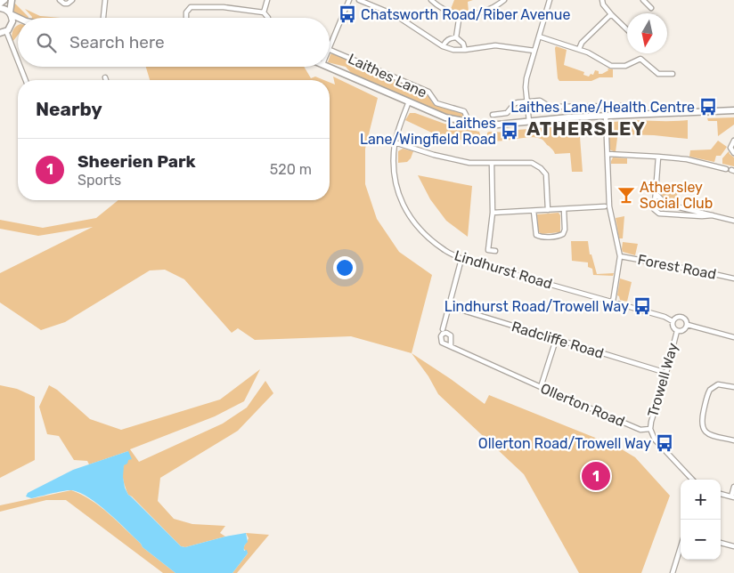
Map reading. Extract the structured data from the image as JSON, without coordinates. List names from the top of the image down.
{
  "streets": {
    "main road": ["Laithes Lane"],
    "street": [
      "Forest Road",
      "Lindhurst Road",
      "Radcliffe Road",
      "Trowell Way",
      "Ollerton Road"
    ]
  },
  "crossings": [
    ["Laithes Lane", "Lindhurst Road"],
    ["Lindhurst Road", "Trowell Way"],
    ["Radcliffe Road", "Trowell Way"],
    ["Trowell Way", "Ollerton Road"]
  ],
  "districts": ["ATHERSLEY"],
  "places": {
    "bus stop": [
      "Chatsworth Road/Riber Avenue",
      "Laithes Lane/Health Centre",
      "Laithes Lane/Wingfield Road",
      "Lindhurst Road/Trowell Way",
      "Ollerton Road/Trowell Way"
    ],
    "bar": ["Athersley Social Club"]
  },
  "north": "bottom",
  "page": {
    "search": "Search here",
    "heading": "Nearby",
    "list": [
      {
        "mark": "1",
        "name": "Sheerien Park",
        "note": "Sports",
        "value": "520 m"
      }
    ],
    "pins": "1",
    "map_buttons": ["+", "−"]
  }
}
